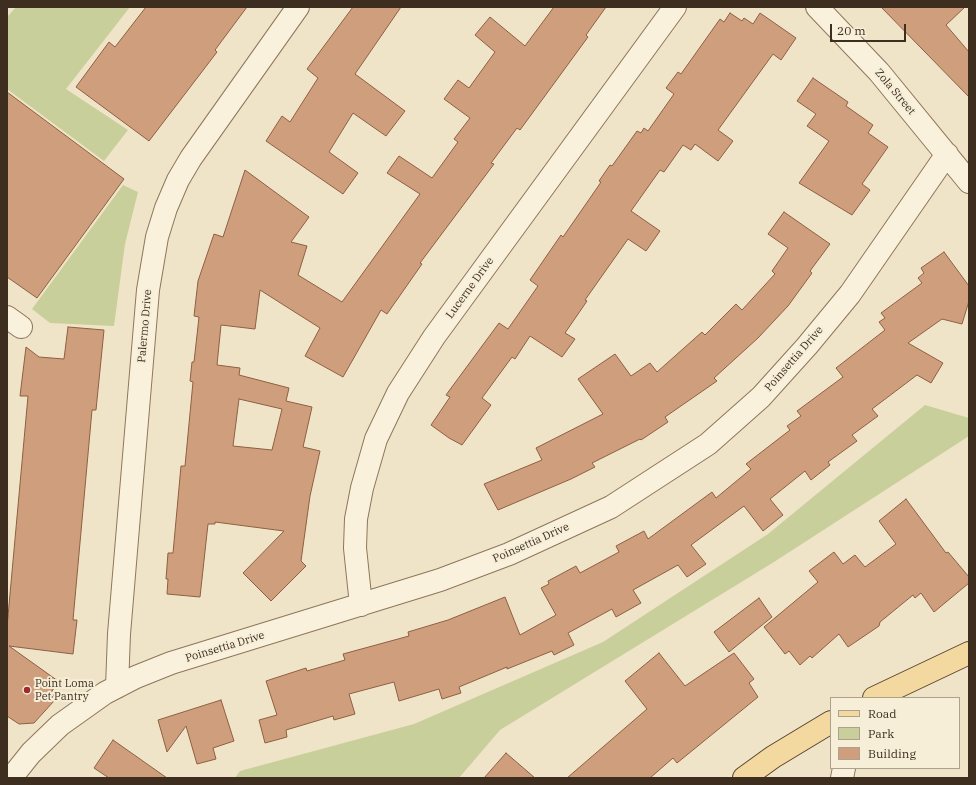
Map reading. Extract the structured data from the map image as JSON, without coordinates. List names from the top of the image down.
{
  "streets": {
    "street": [
      "Zola Street",
      "Lucerne Drive",
      "Palermo Drive",
      "Poinsettia Drive"
    ]
  },
  "crossings": [
    ["Zola Street", "Poinsettia Drive"],
    ["Lucerne Drive", "Poinsettia Drive"],
    ["Palermo Drive", "Poinsettia Drive"]
  ],
  "places": ["Point Loma Pet Pantry"],
  "legend": ["Road", "Park", "Building"],
  "scale_bar": "20 m"
}
